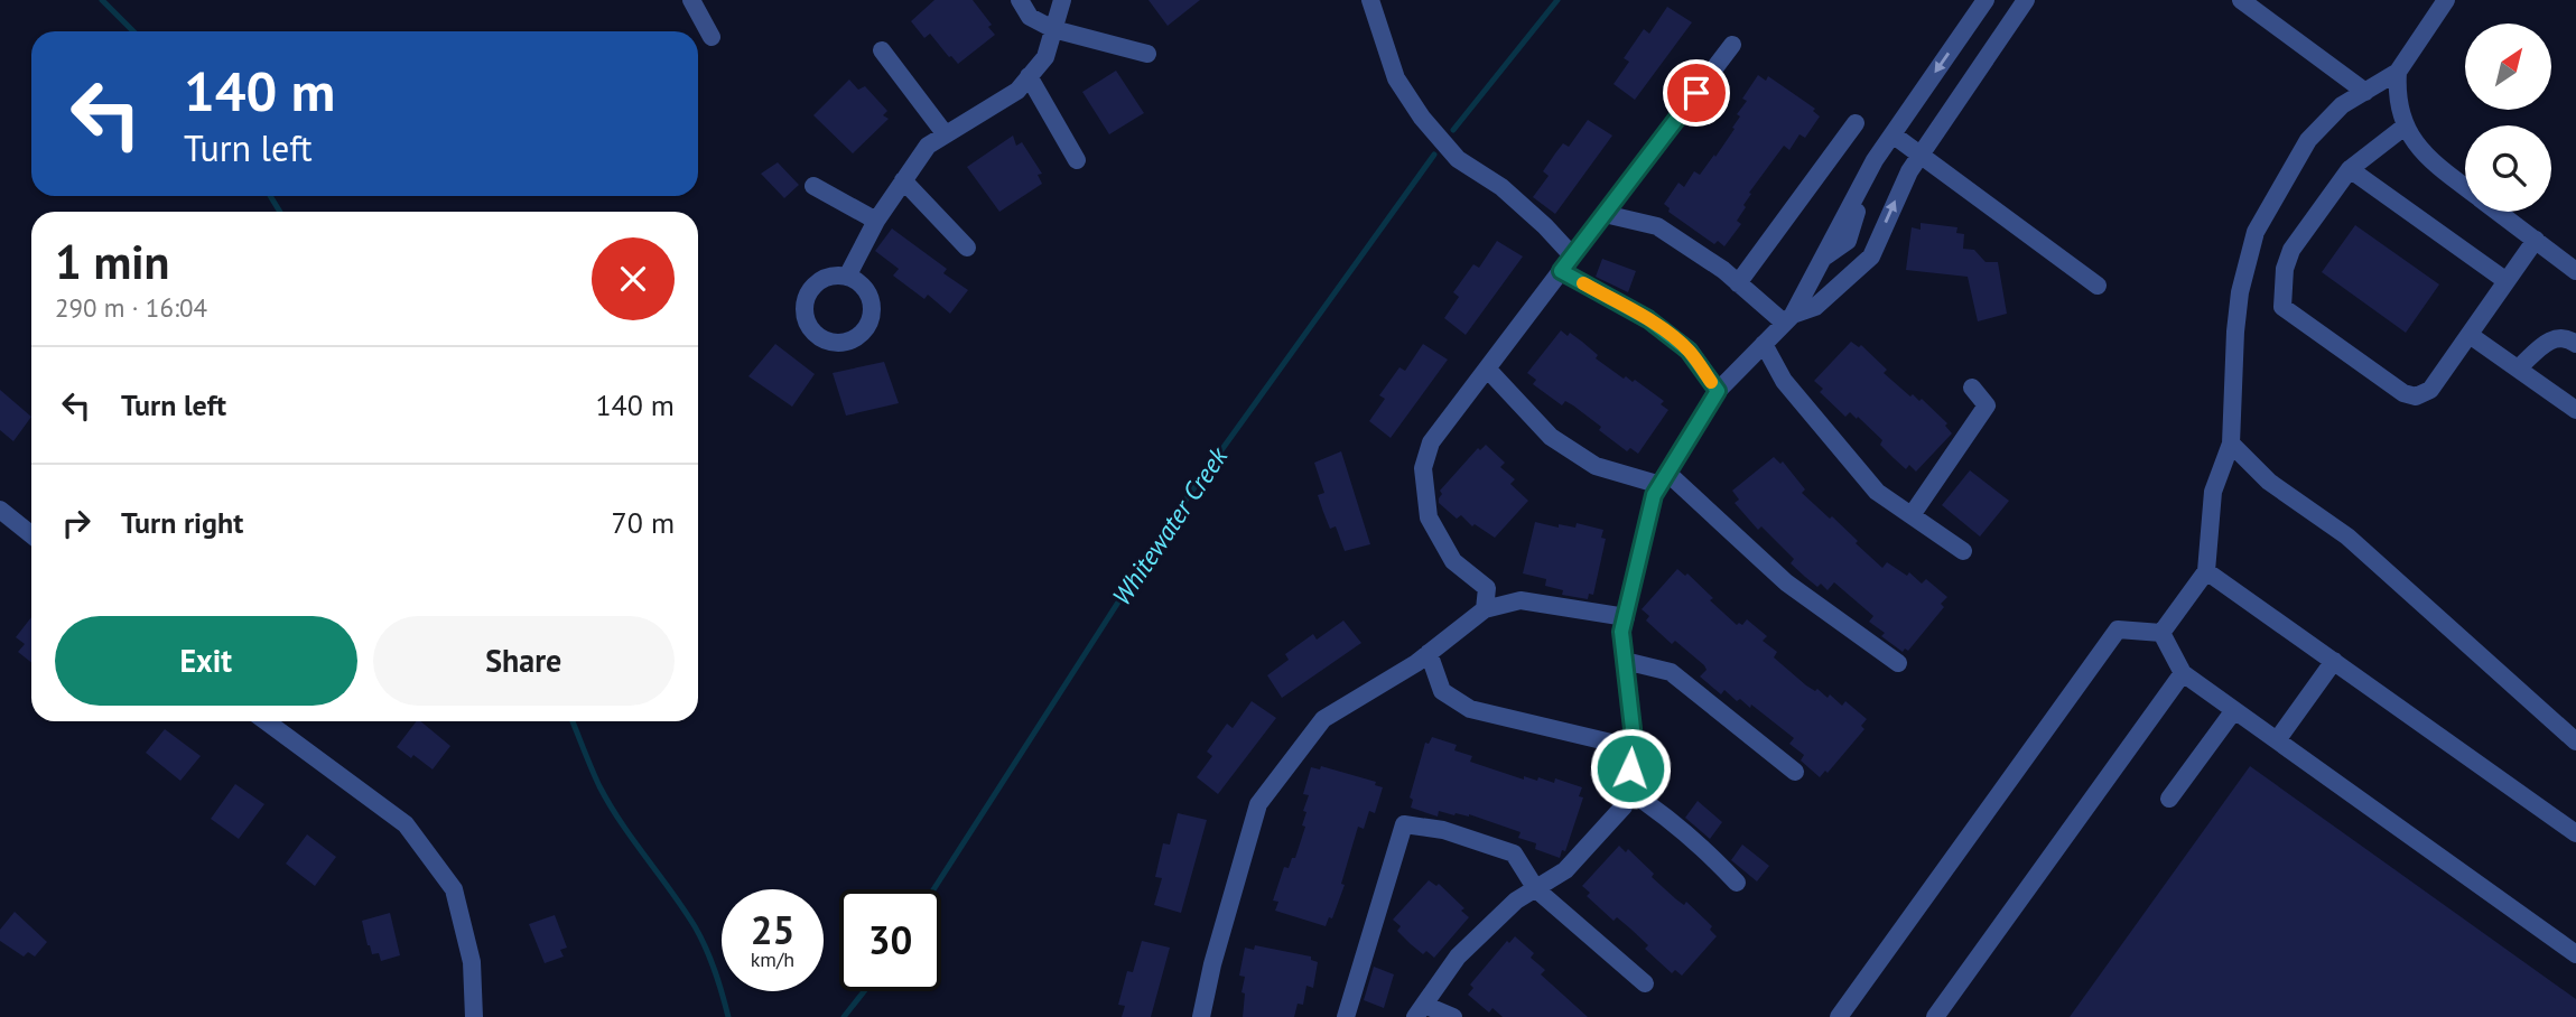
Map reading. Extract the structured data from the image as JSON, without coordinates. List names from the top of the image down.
{
  "water": ["Whitewater Creek"],
  "north": "top right",
  "page": {
    "turn": ["140 m", "Turn left"],
    "heading": ["1 min", "290 m · 16:04"],
    "list": [
      {
        "name": "Turn left",
        "value": "140 m"
      },
      {
        "name": "Turn right",
        "value": "70 m"
      }
    ],
    "buttons": ["Exit", "Share"],
    "speed": "25 km/h",
    "limit": "30"
  }
}
